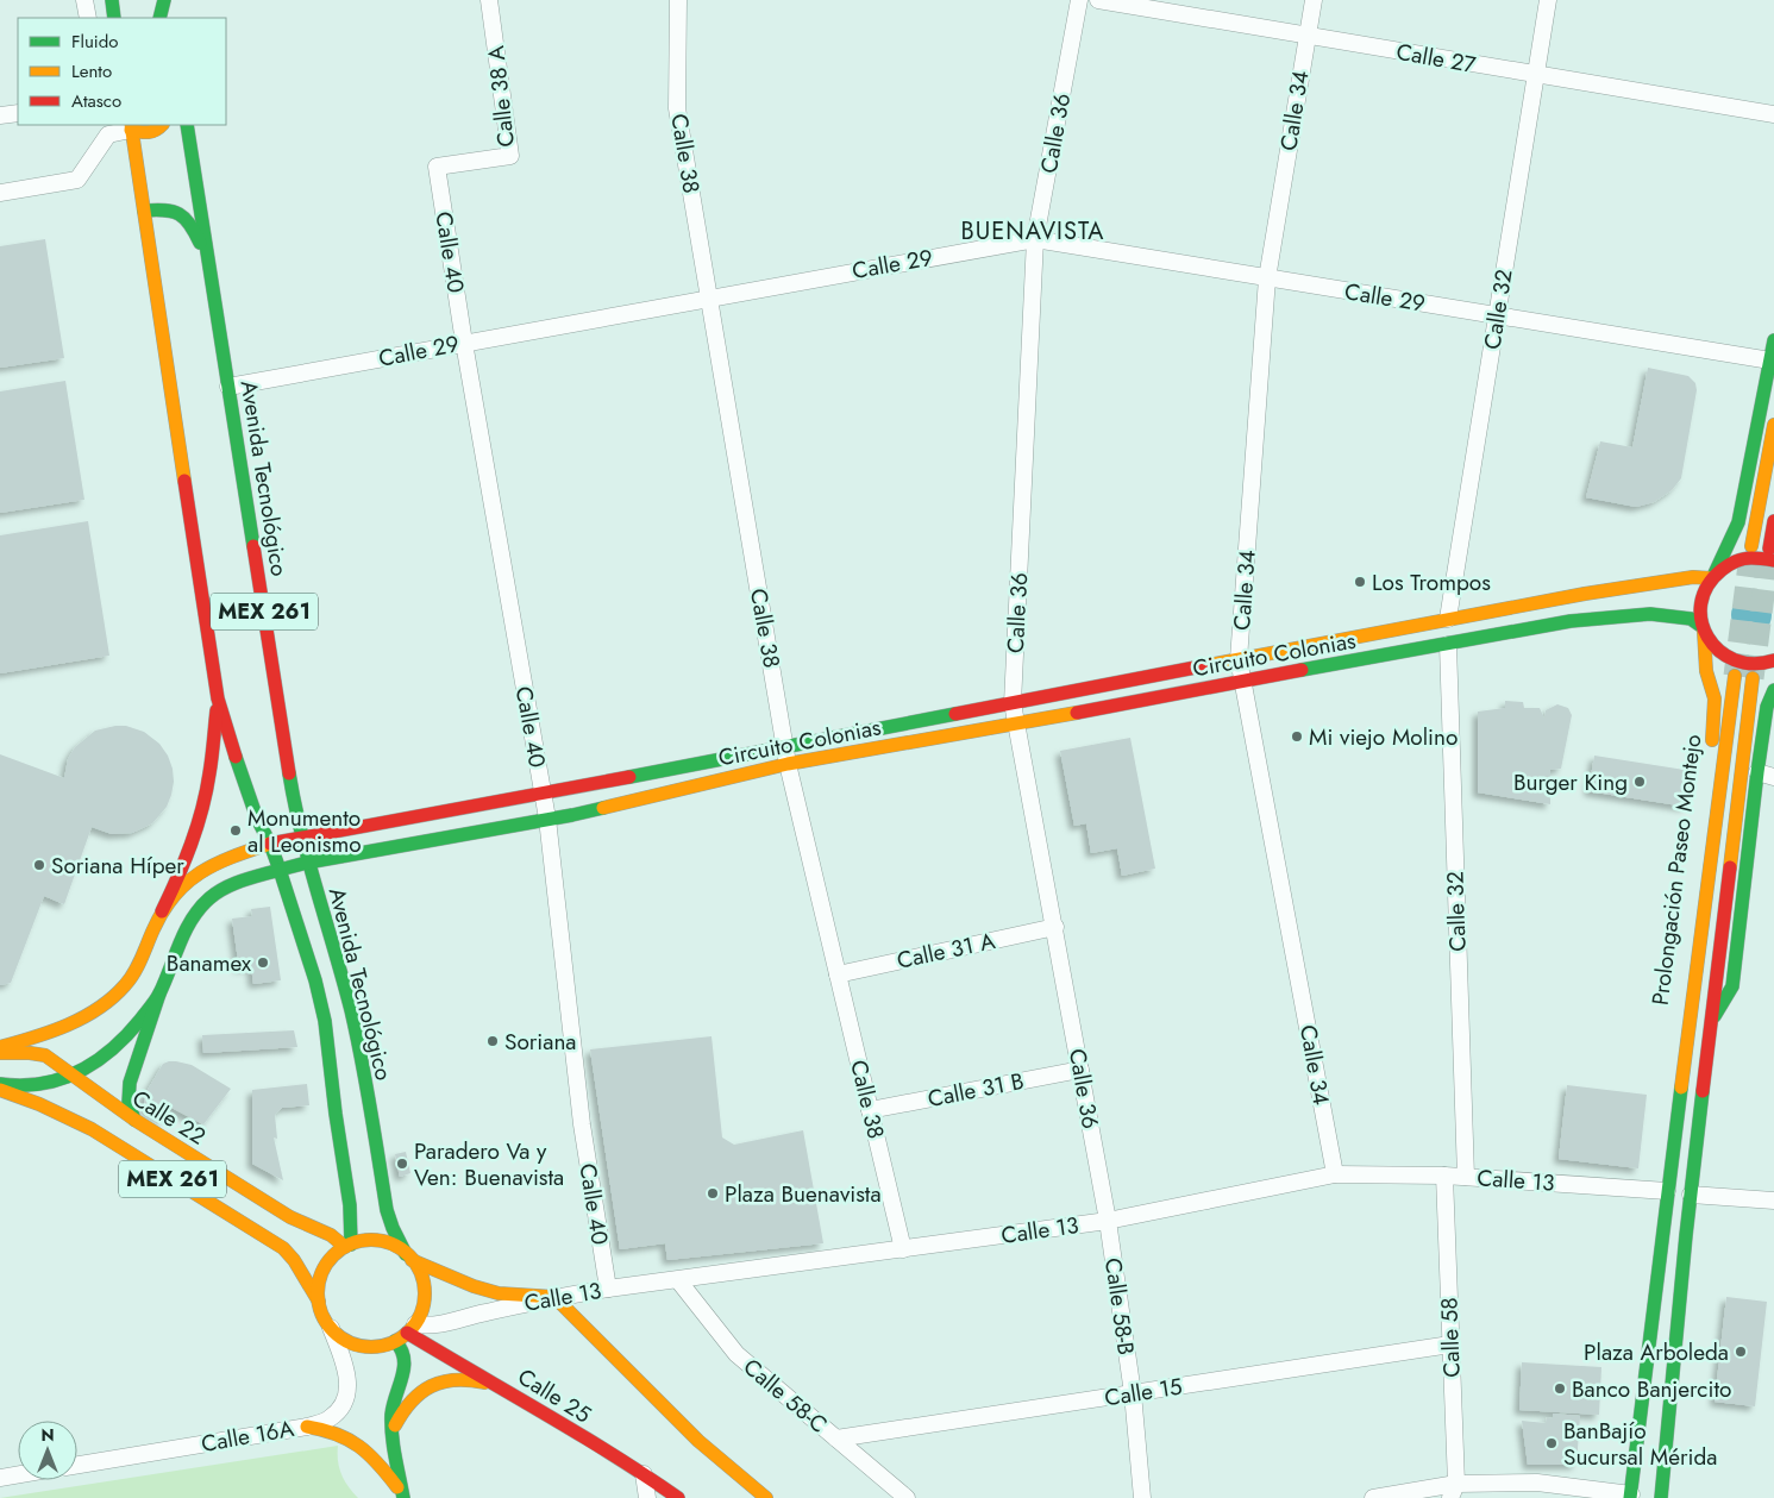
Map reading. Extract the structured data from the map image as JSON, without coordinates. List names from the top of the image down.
{
  "streets": {
    "main road": [
      "Avenida Tecnológico",
      "MEX 261",
      "Circuito Colonias",
      "Prolongación Paseo Montejo",
      "Calle 22",
      "Calle 25"
    ],
    "street": [
      "Calle 27",
      "Calle 38 A",
      "Calle 34",
      "Calle 36",
      "Calle 38",
      "Calle 40",
      "Calle 29",
      "Calle 32",
      "Calle 31 A",
      "Calle 31 B",
      "Calle 13",
      "Calle 58-B",
      "Calle 58",
      "Calle 15",
      "Calle 58-C",
      "Calle 16A"
    ]
  },
  "crossings": [
    ["Calle 27", "Calle 34"],
    ["Calle 27", "Calle 32"],
    ["Calle 38 A", "Calle 40"],
    ["Calle 34", "Calle 29"],
    ["Calle 34", "Circuito Colonias"],
    ["Calle 34", "Calle 13"],
    ["Calle 36", "Calle 29"],
    ["Calle 36", "Circuito Colonias"],
    ["Calle 36", "Calle 31 A"],
    ["Calle 36", "Calle 31 B"],
    ["Calle 36", "Calle 13"],
    ["Calle 36", "Calle 58-B"],
    ["Calle 38", "Calle 29"],
    ["Calle 38", "Circuito Colonias"],
    ["Calle 38", "Calle 31 A"],
    ["Calle 38", "Calle 31 B"],
    ["Calle 38", "Calle 13"],
    ["Calle 40", "Calle 29"],
    ["Calle 40", "Circuito Colonias"],
    ["Calle 40", "Calle 13"],
    ["Calle 29", "Calle 32"],
    ["Calle 29", "Avenida Tecnológico"],
    ["Calle 32", "Circuito Colonias"],
    ["Calle 32", "Calle 13"],
    ["Avenida Tecnológico", "MEX 261"],
    ["Avenida Tecnológico", "Circuito Colonias"],
    ["Avenida Tecnológico", "Calle 22"],
    ["Avenida Tecnológico", "Calle 13"],
    ["Avenida Tecnológico", "Calle 25"],
    ["Avenida Tecnológico", "Calle 16A"],
    ["MEX 261", "Calle 22"],
    ["MEX 261", "Calle 13"],
    ["MEX 261", "Calle 25"],
    ["MEX 261", "Calle 16A"],
    ["Circuito Colonias", "Prolongación Paseo Montejo"],
    ["Circuito Colonias", "Calle 22"],
    ["Prolongación Paseo Montejo", "Calle 13"],
    ["Calle 22", "Calle 13"],
    ["Calle 22", "Calle 25"],
    ["Calle 22", "Calle 16A"],
    ["Calle 13", "Calle 58-B"],
    ["Calle 13", "Calle 58"],
    ["Calle 13", "Calle 25"],
    ["Calle 13", "Calle 58-C"],
    ["Calle 13", "Calle 16A"],
    ["Calle 58-B", "Calle 15"],
    ["Calle 58", "Calle 15"],
    ["Calle 15", "Calle 58-C"],
    ["Calle 25", "Calle 16A"]
  ],
  "districts": ["BUENAVISTA"],
  "places": [
    "Los Trompos",
    "Mi viejo Molino",
    "Burger King",
    "Monumento al Leonismo",
    "Soriana Híper",
    "Banamex",
    "Soriana",
    "Paradero Va y Ven: Buenavista",
    "Plaza Buenavista",
    "Plaza Arboleda",
    "Banco Banjercito",
    "BanBajío Sucursal Mérida"
  ],
  "legend": ["Fluido", "Lento", "Atasco"],
  "north": "top"
}
